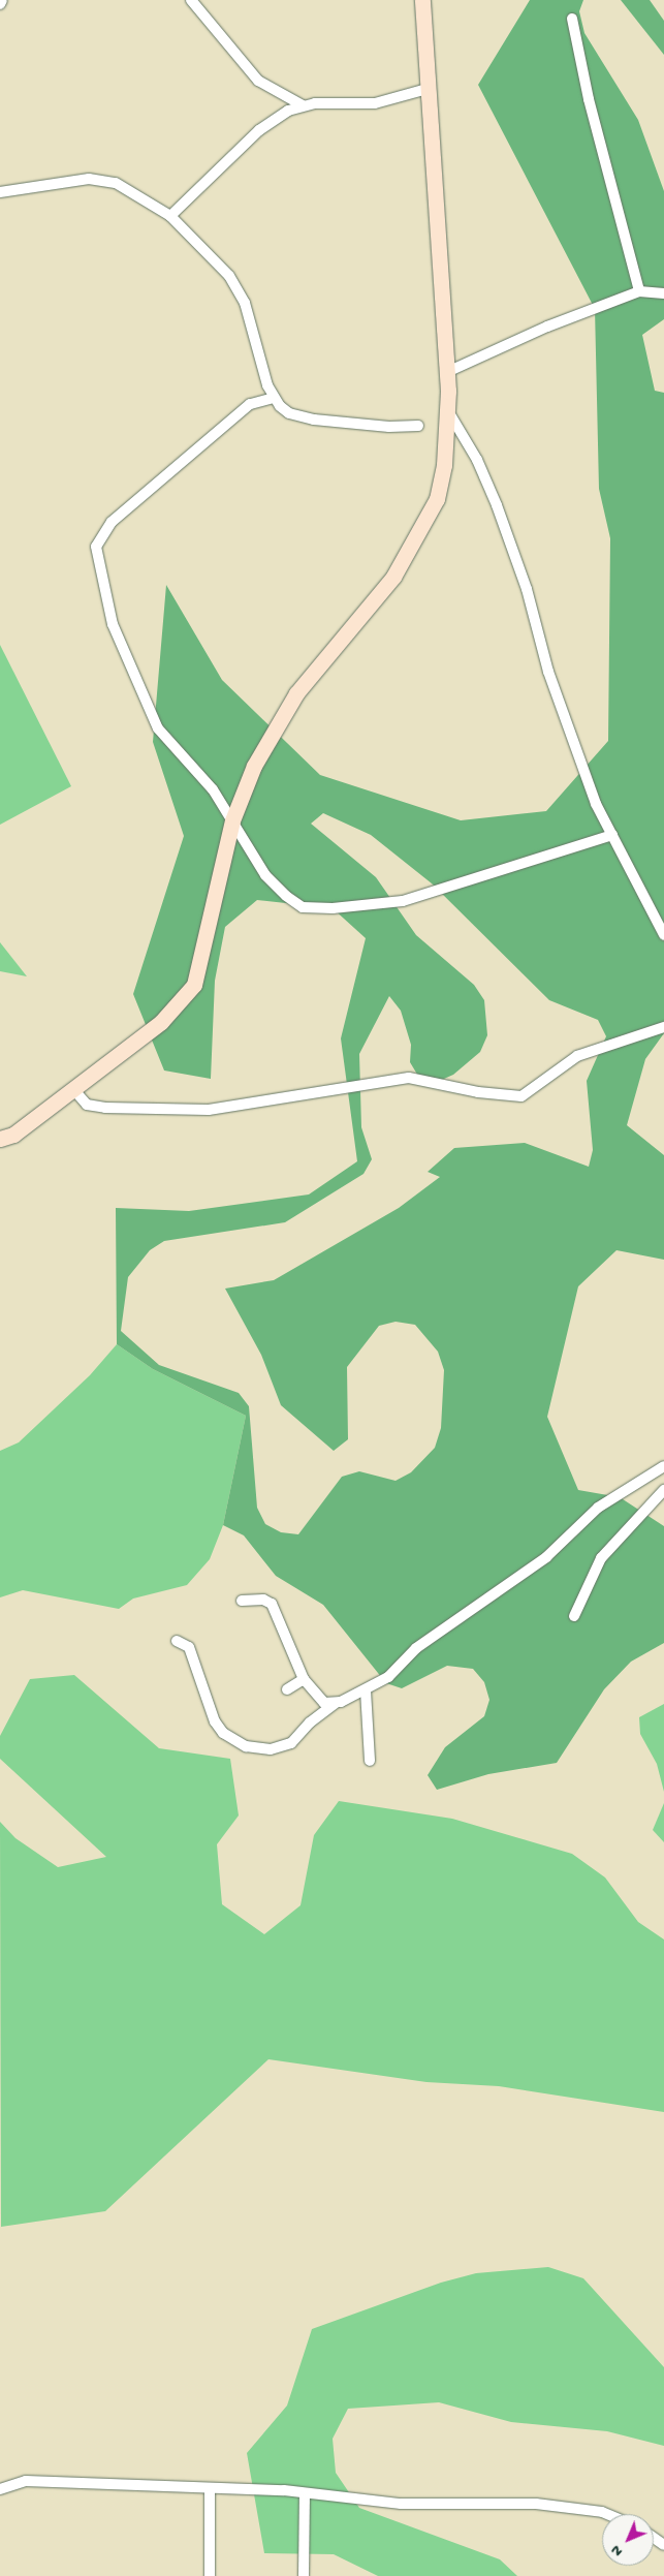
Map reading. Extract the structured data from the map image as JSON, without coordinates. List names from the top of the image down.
{
  "north": "bottom left"
}
